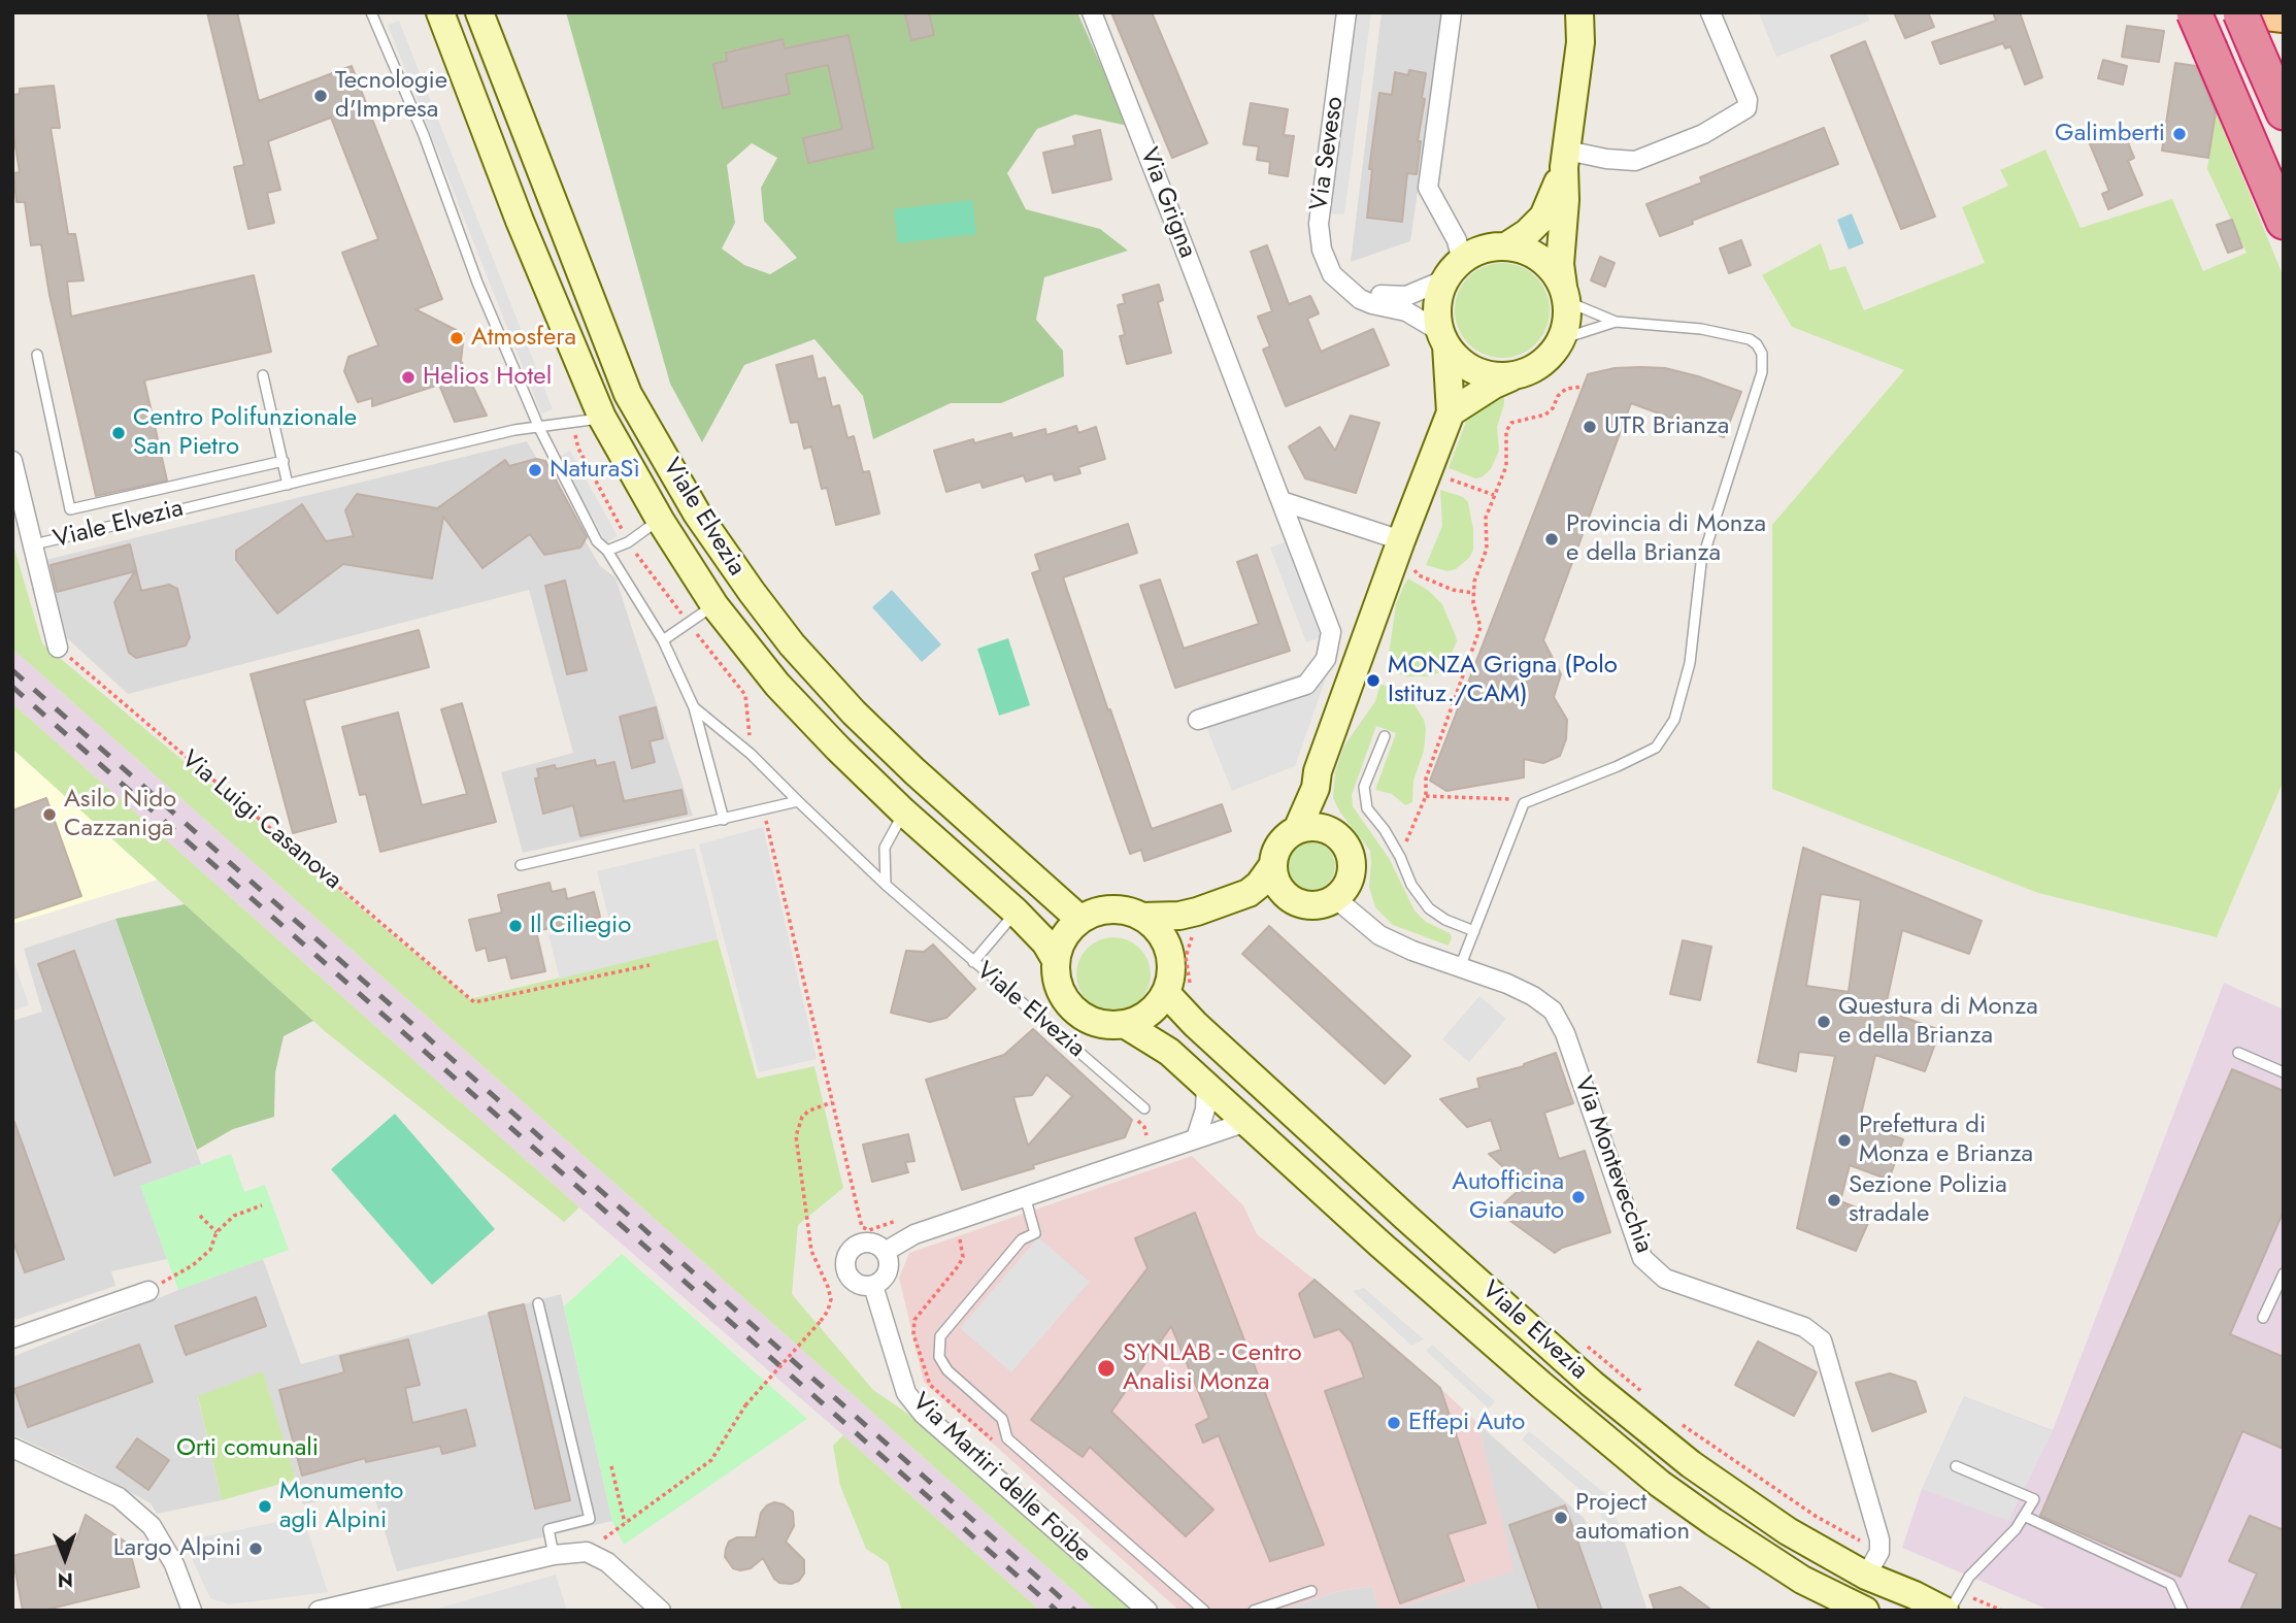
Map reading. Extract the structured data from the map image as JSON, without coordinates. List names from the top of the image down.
{
  "streets": {
    "main road": ["Viale Elvezia"],
    "street": [
      "Via Seveso",
      "Via Grigna",
      "Via Montevecchia",
      "Via Martiri delle Foibe"
    ],
    "path": ["Via Luigi Casanova"]
  },
  "parks": ["Orti comunali"],
  "places": [
    "Tecnologie d'Impresa",
    "Galimberti",
    "Atmosfera",
    "Helios Hotel",
    "UTR Brianza",
    "Centro Polifunzionale San Pietro",
    "NaturaSì",
    "Provincia di Monza e della Brianza",
    "MONZA Grigna (Polo Istituz./CAM)",
    "Asilo Nido Cazzaniga",
    "Il Ciliegio",
    "Questura di Monza e della Brianza",
    "Prefettura di Monza e Brianza",
    "Autofficina Gianauto",
    "Sezione Polizia stradale",
    "SYNLAB - Centro Analisi Monza",
    "Effepi Auto",
    "Monumento agli Alpini",
    "Project automation",
    "Largo Alpini"
  ],
  "north": "bottom"
}
